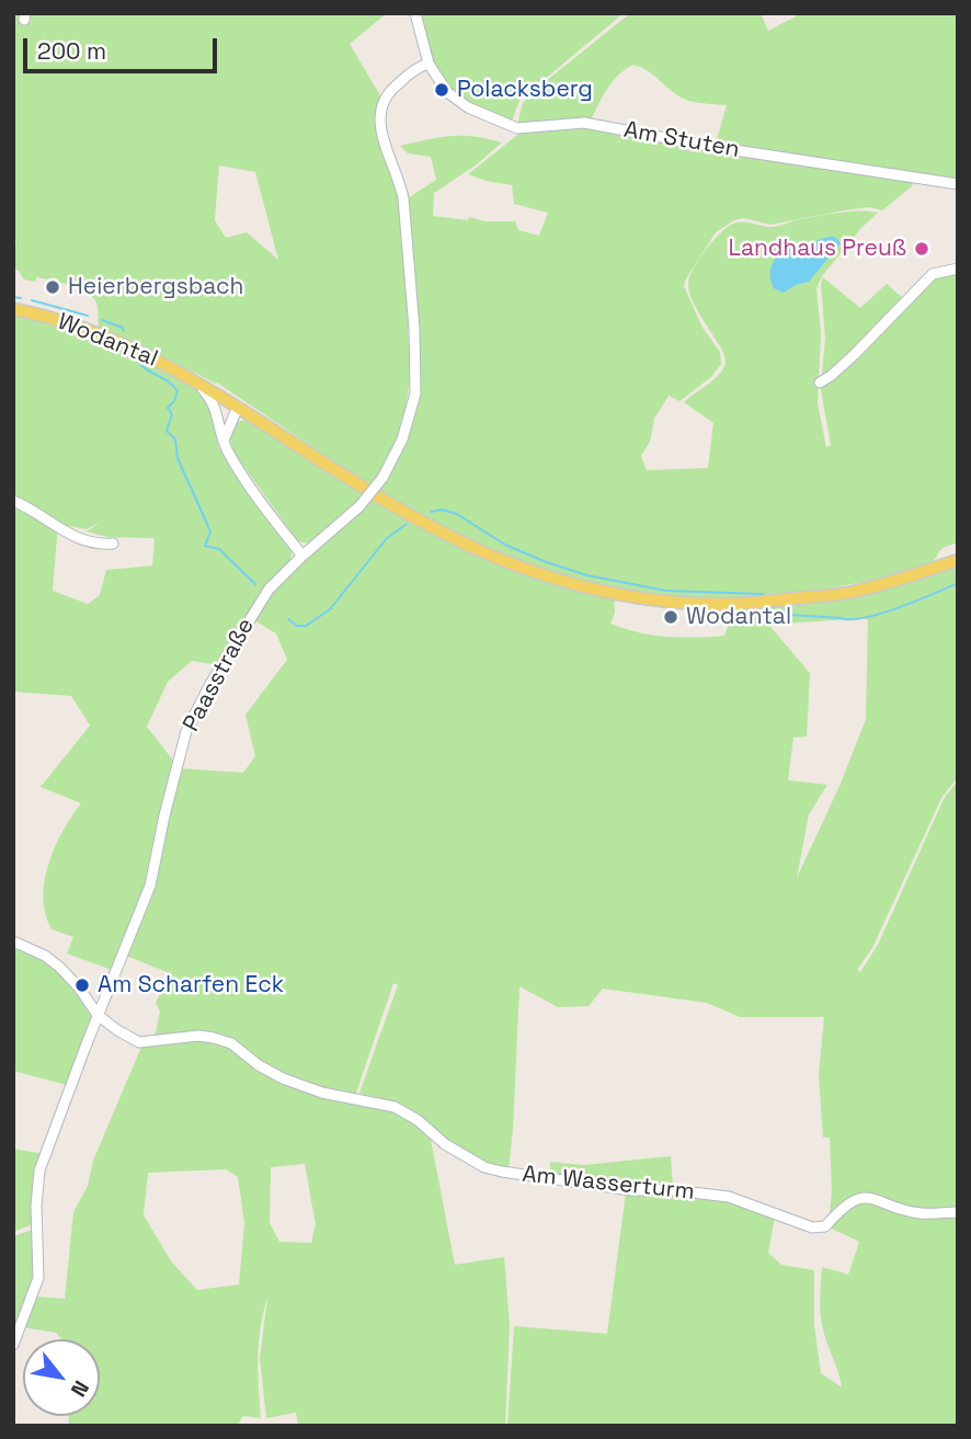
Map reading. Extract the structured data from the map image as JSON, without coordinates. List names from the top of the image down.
{
  "streets": {
    "main road": ["Wodantal"],
    "street": ["Am Stuten", "Paasstraße", "Am Wasserturm"]
  },
  "crossings": [
    ["Am Stuten", "Paasstraße"],
    ["Wodantal", "Paasstraße"],
    ["Paasstraße", "Am Wasserturm"]
  ],
  "places": [
    "Polacksberg",
    "Landhaus Preuß",
    "Heierbergsbach",
    "Wodantal",
    "Am Scharfen Eck"
  ],
  "scale_bar": "200 m",
  "north": "bottom right"
}
